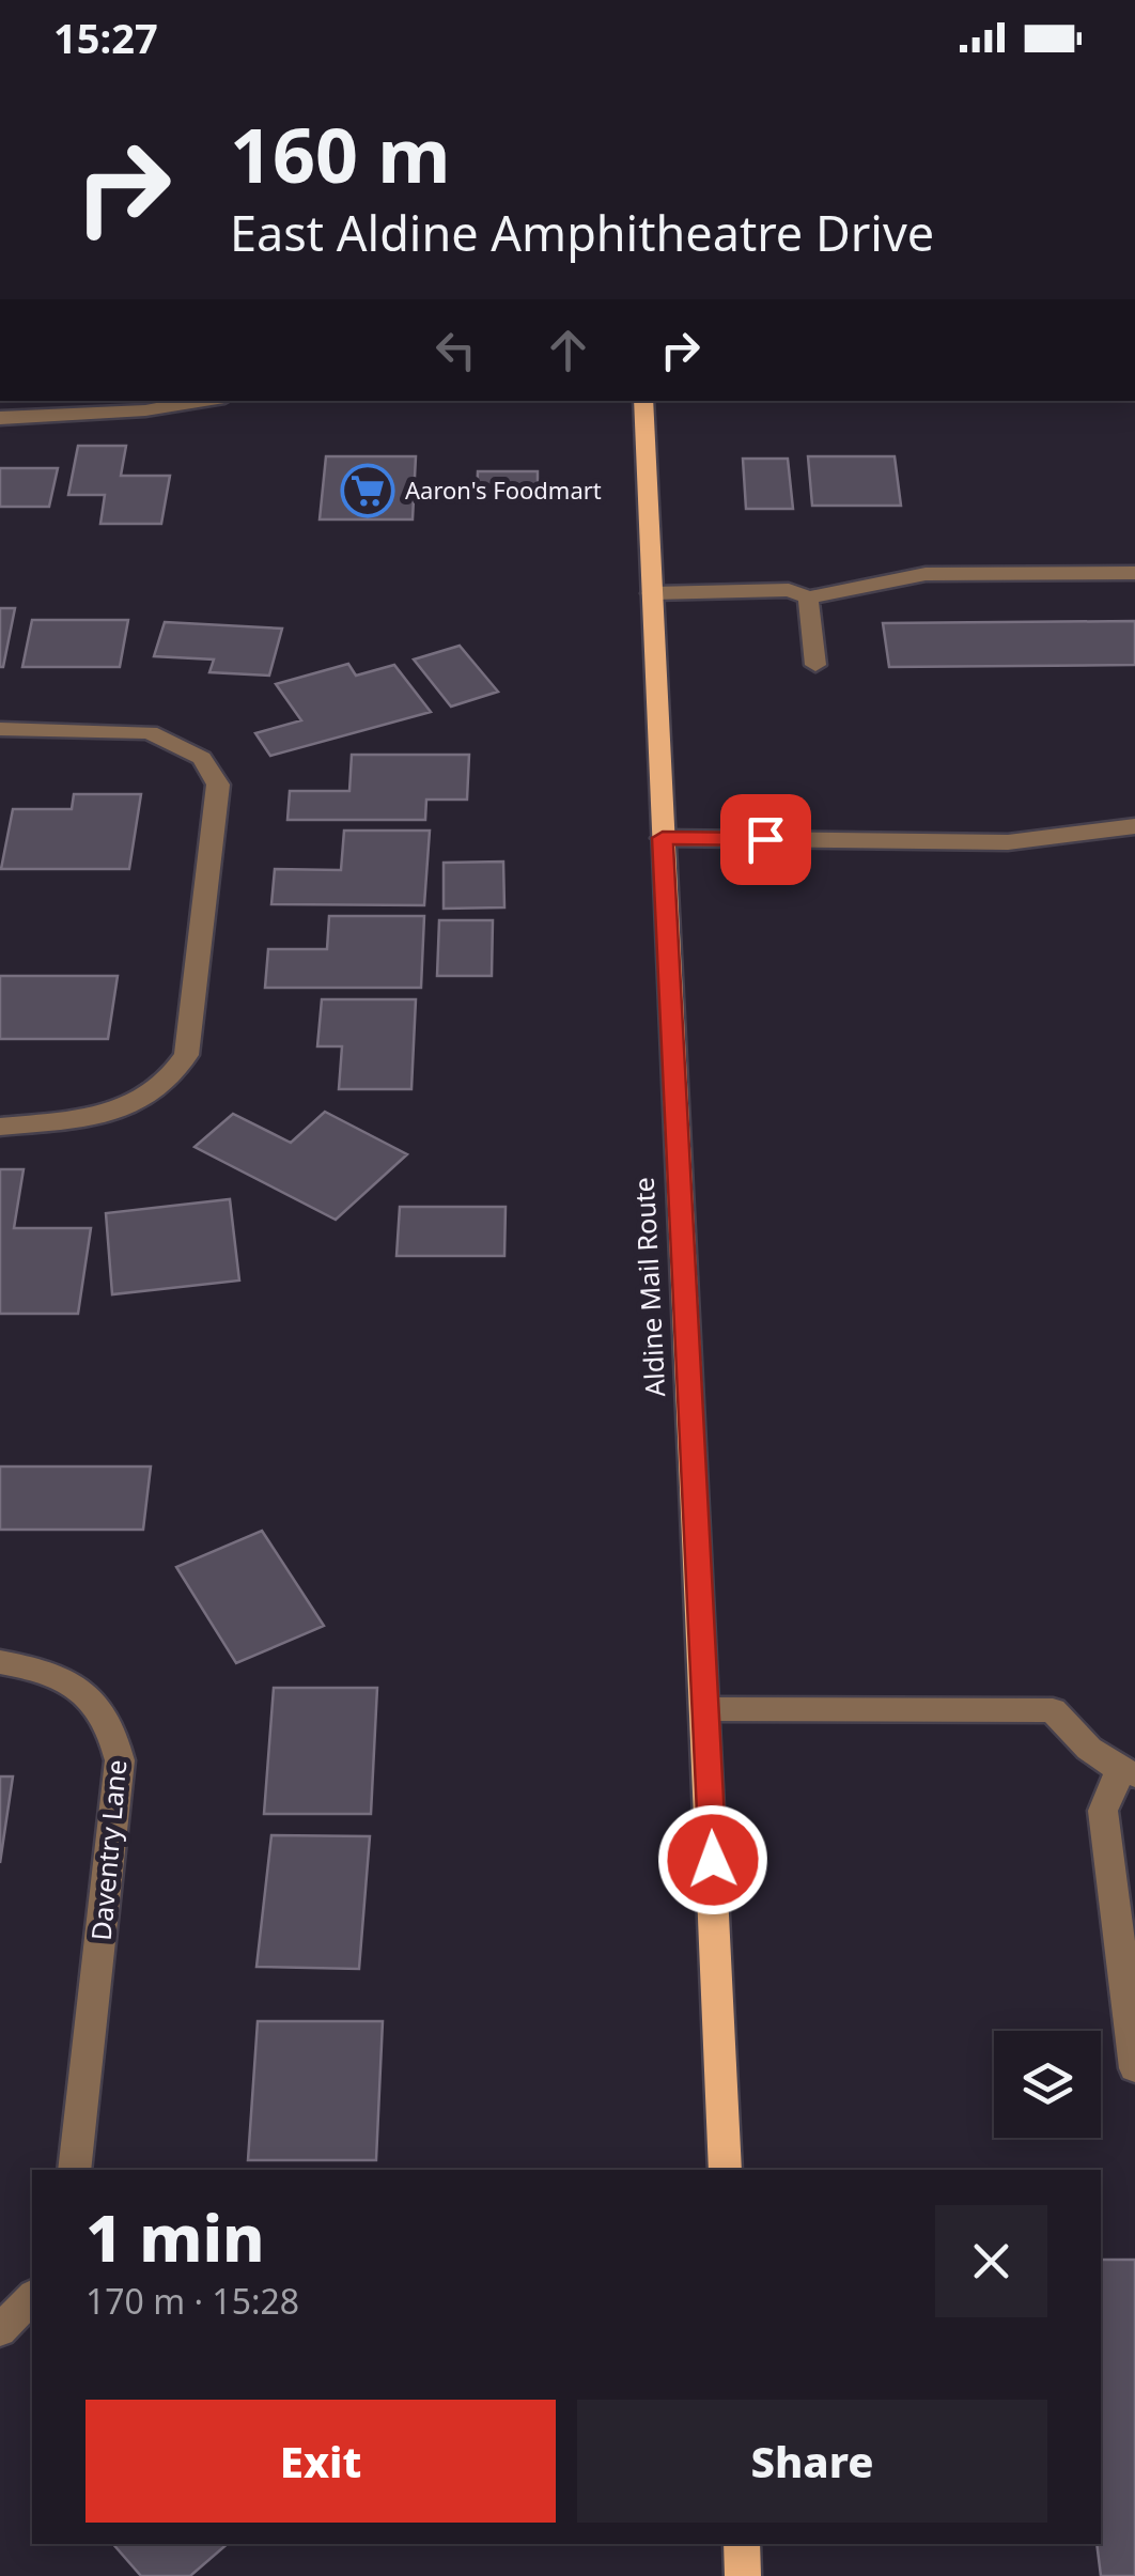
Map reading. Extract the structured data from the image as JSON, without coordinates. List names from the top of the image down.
{
  "streets": {
    "main road": ["Aldine Mail Route"],
    "street": ["Daventry Lane"]
  },
  "places": {
    "supermarket": ["Aaron's Foodmart"]
  },
  "page": {
    "status": "15:27",
    "turn": ["160 m", "East Aldine Amphitheatre Drive"],
    "heading": ["1 min", "170 m · 15:28"],
    "buttons": ["Exit", "Share"]
  }
}
